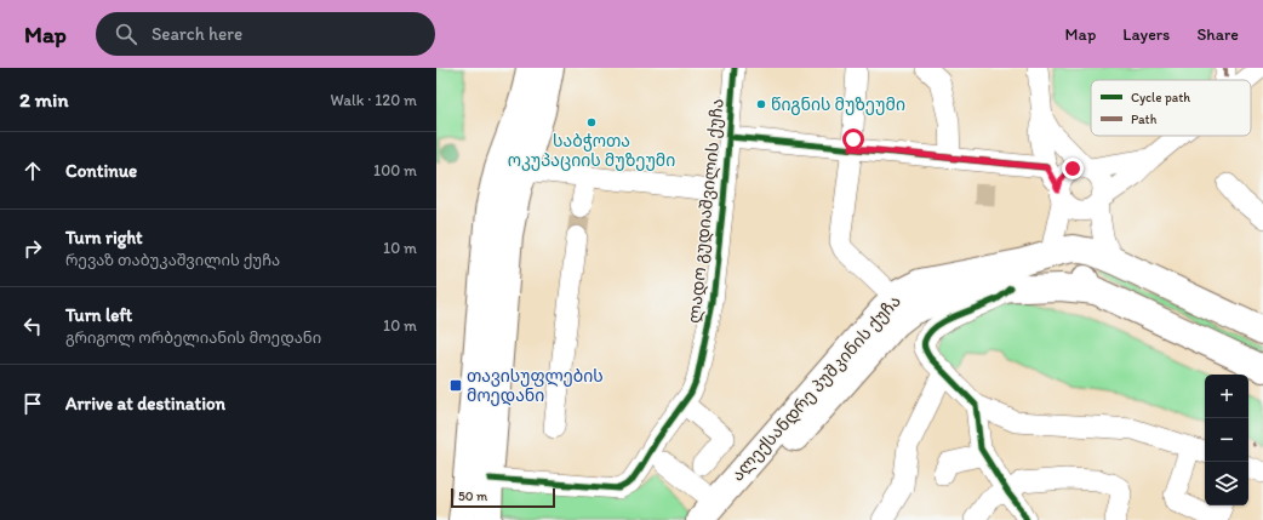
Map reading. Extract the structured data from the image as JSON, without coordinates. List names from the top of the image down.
{
  "streets": {
    "main road": ["ალექსანდრე პუშკინის ქუჩა"],
    "street": ["ლადო გუდიაშვილის ქუჩა"]
  },
  "places": {
    "other": ["წიგნის მუზეუმი", "საბჭოთა ოკუპაციის მუზეუმი"],
    "transit": ["თავისუფლების მოედანი"]
  },
  "legend": ["Cycle path", "Path"],
  "scale_bar": "50 m",
  "page": {
    "header": "Map",
    "search": "Search here",
    "nav": ["Map", "Layers", "Share"],
    "heading": ["2 min", "Walk · 120 m"],
    "list": [
      ["Continue", "100 m"],
      ["Turn right", "რევაზ თაბუკაშვილის ქუჩა", "10 m"],
      ["Turn left", "გრიგოლ ორბელიანის მოედანი", "10 m"],
      "Arrive at destination"
    ],
    "map_buttons": ["+", "−"],
    "scale": "50 m"
  }
}
